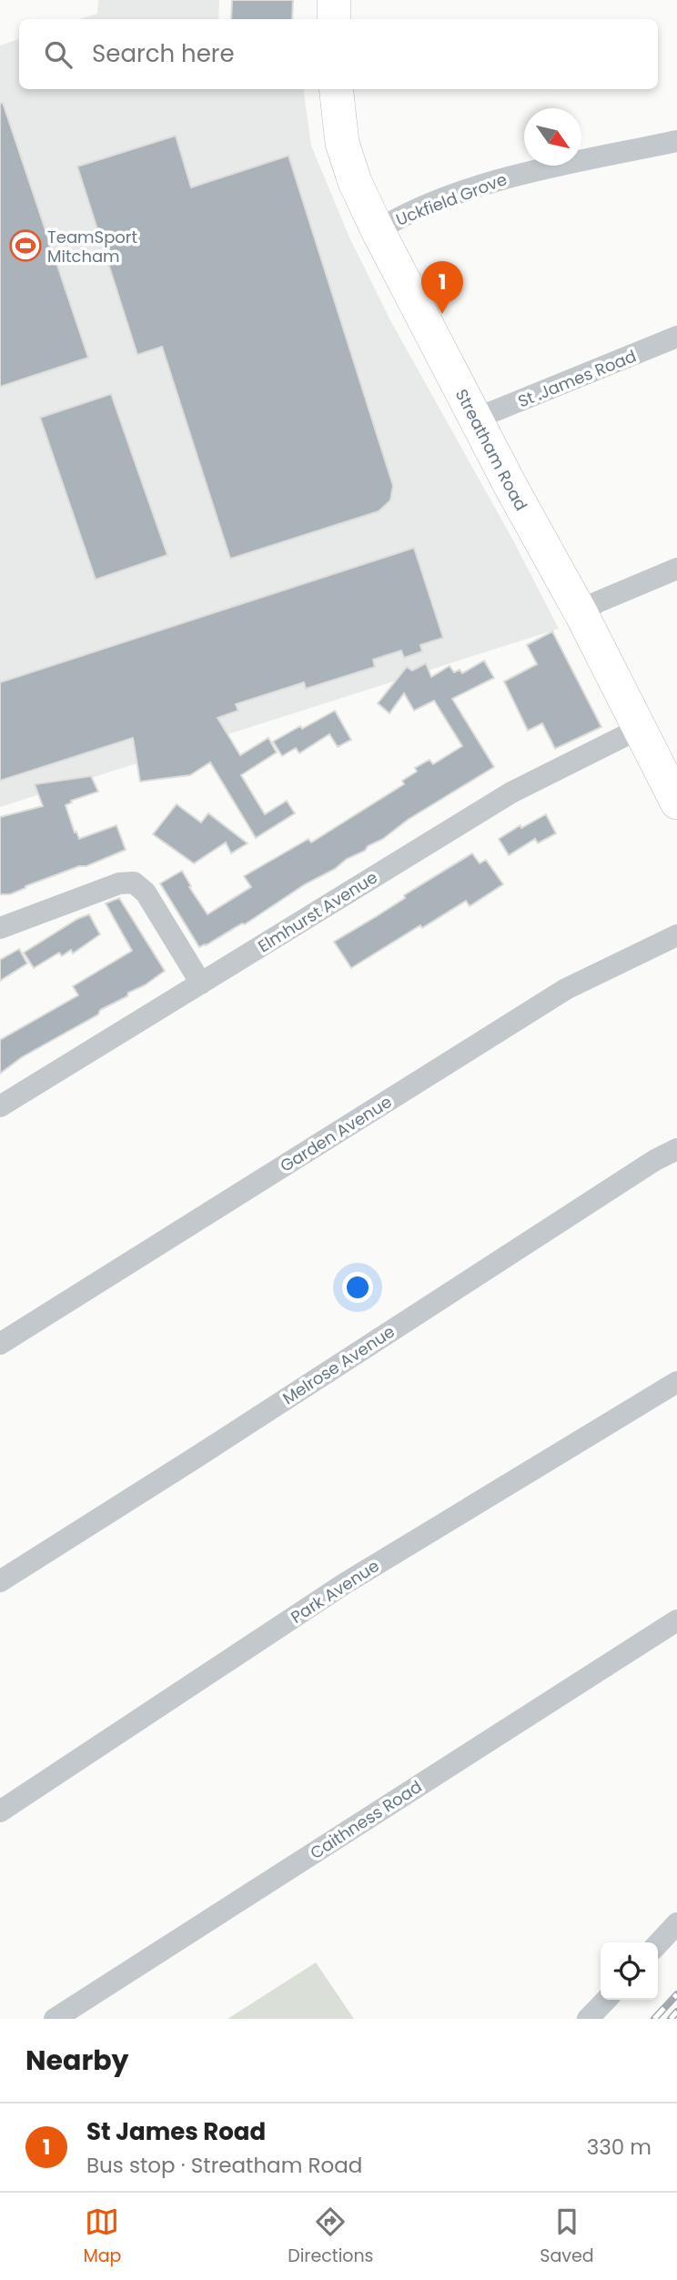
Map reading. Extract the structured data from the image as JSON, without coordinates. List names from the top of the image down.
{
  "streets": {
    "main road": ["Streatham Road"],
    "street": [
      "Uckfield Grove",
      "St .James Road",
      "Elmhurst Avenue",
      "Garden Avenue",
      "Melrose Avenue",
      "Park Avenue",
      "Caithness Road"
    ]
  },
  "crossings": [
    ["Uckfield Grove", "Streatham Road"],
    ["St .James Road", "Streatham Road"],
    ["Streatham Road", "Elmhurst Avenue"]
  ],
  "places": {
    "sports": ["TeamSport Mitcham"]
  },
  "north": "bottom right",
  "page": {
    "search": "Search here",
    "pins": "1",
    "heading": "Nearby",
    "list": [
      {
        "mark": "1",
        "name": "St James Road",
        "note": "Bus stop · Streatham Road",
        "value": "330 m"
      }
    ],
    "nav": ["Map", "Directions", "Saved"]
  }
}
